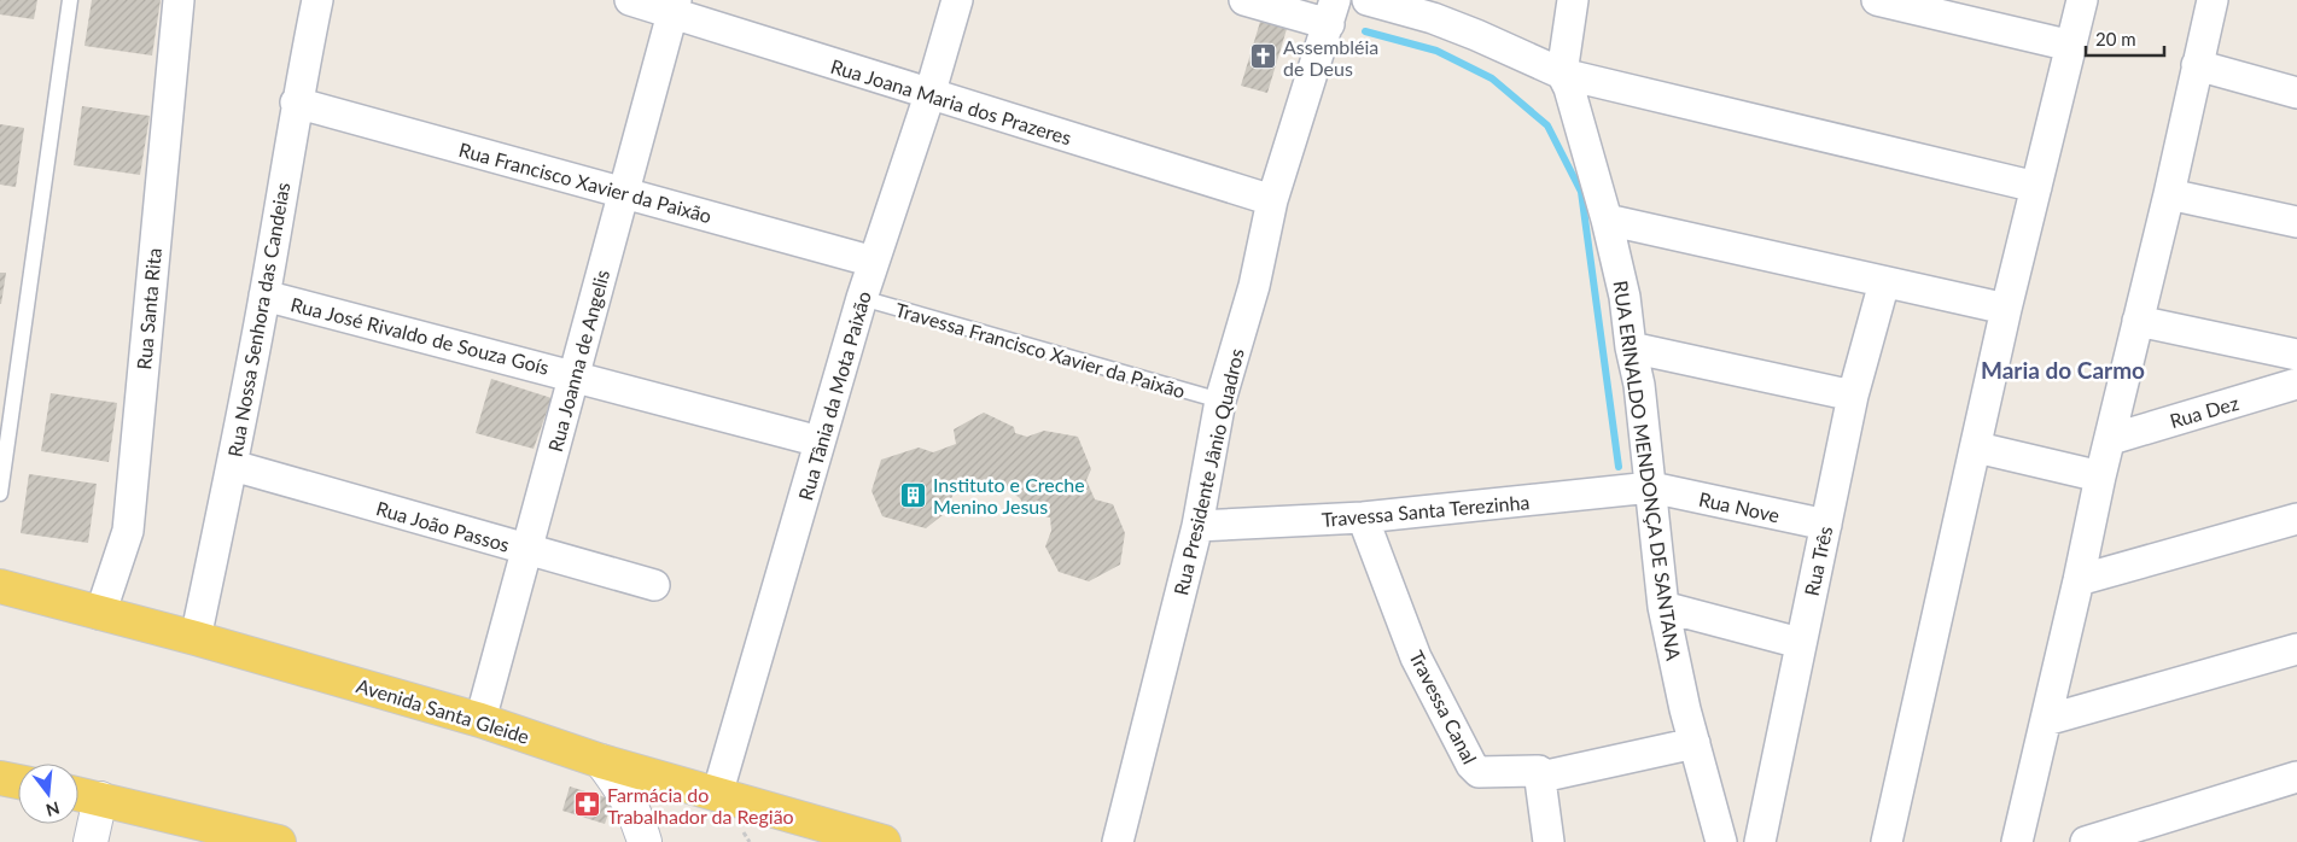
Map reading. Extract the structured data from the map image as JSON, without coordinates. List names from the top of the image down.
{
  "streets": {
    "main road": ["Avenida Santa Gleide"],
    "street": [
      "Rua Joana Maria dos Prazeres",
      "Rua Francisco Xavier da Paixão",
      "Rua Santa Rita",
      "Rua Nossa Senhora das Candeias",
      "Rua José Rivaldo de Souza Goís",
      "Rua Joanna de Angelis",
      "Rua Tânia da Mota Paixão",
      "Rua Dez",
      "RUA ERINALDO MENDONÇA DE SANTANA",
      "Rua Presidente Jânio Quadros",
      "Rua Nove",
      "Travessa Santa Terezinha",
      "Rua João Passos",
      "Rua Três",
      "Travessa Canal"
    ],
    "lane": ["Travessa Francisco Xavier da Paixão"]
  },
  "crossings": [
    ["Rua Joana Maria dos Prazeres", "Rua Joanna de Angelis"],
    ["Rua Joana Maria dos Prazeres", "Rua Tânia da Mota Paixão"],
    ["Rua Joana Maria dos Prazeres", "Rua Presidente Jânio Quadros"],
    ["Rua Francisco Xavier da Paixão", "Rua Nossa Senhora das Candeias"],
    ["Rua Francisco Xavier da Paixão", "Rua Joanna de Angelis"],
    ["Rua Francisco Xavier da Paixão", "Rua Tânia da Mota Paixão"],
    ["Rua Santa Rita", "Avenida Santa Gleide"],
    ["Rua Nossa Senhora das Candeias", "Rua José Rivaldo de Souza Goís"],
    ["Rua Nossa Senhora das Candeias", "Rua João Passos"],
    ["Rua Nossa Senhora das Candeias", "Avenida Santa Gleide"],
    ["Rua José Rivaldo de Souza Goís", "Rua Joanna de Angelis"],
    ["Rua José Rivaldo de Souza Goís", "Rua Tânia da Mota Paixão"],
    ["Travessa Francisco Xavier da Paixão", "Rua Tânia da Mota Paixão"],
    ["Travessa Francisco Xavier da Paixão", "Rua Presidente Jânio Quadros"],
    ["Rua Joanna de Angelis", "Rua João Passos"],
    ["Rua Joanna de Angelis", "Avenida Santa Gleide"],
    ["Rua Tânia da Mota Paixão", "Avenida Santa Gleide"],
    ["RUA ERINALDO MENDONÇA DE SANTANA", "Rua Nove"],
    ["RUA ERINALDO MENDONÇA DE SANTANA", "Travessa Santa Terezinha"],
    ["Rua Presidente Jânio Quadros", "Travessa Santa Terezinha"],
    ["Rua Nove", "Travessa Santa Terezinha"],
    ["Rua Nove", "Rua Três"],
    ["Travessa Santa Terezinha", "Travessa Canal"]
  ],
  "districts": ["Maria do Carmo"],
  "places": {
    "church": ["Assembléia de Deus"],
    "building": ["Instituto e Creche Menino Jesus"],
    "pharmacy": ["Farmácia do Trabalhador da Região"]
  },
  "scale_bar": "20 m",
  "north": "bottom"
}
